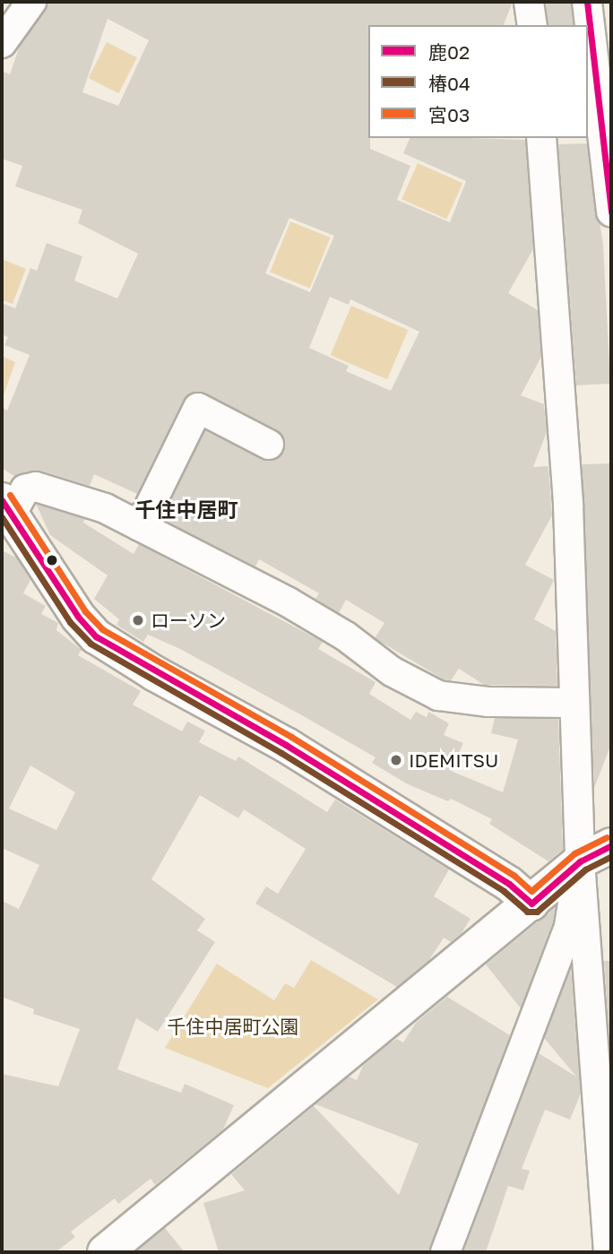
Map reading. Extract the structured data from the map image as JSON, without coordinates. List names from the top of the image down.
{
  "districts": ["千住中居町"],
  "parks": ["千住中居町公園"],
  "places": ["ローソン", "IDEMITSU"],
  "lines": ["transit line 鹿02", "transit line 宮03", "transit line 椿04"],
  "legend": ["鹿02", "椿04", "宮03"]
}
